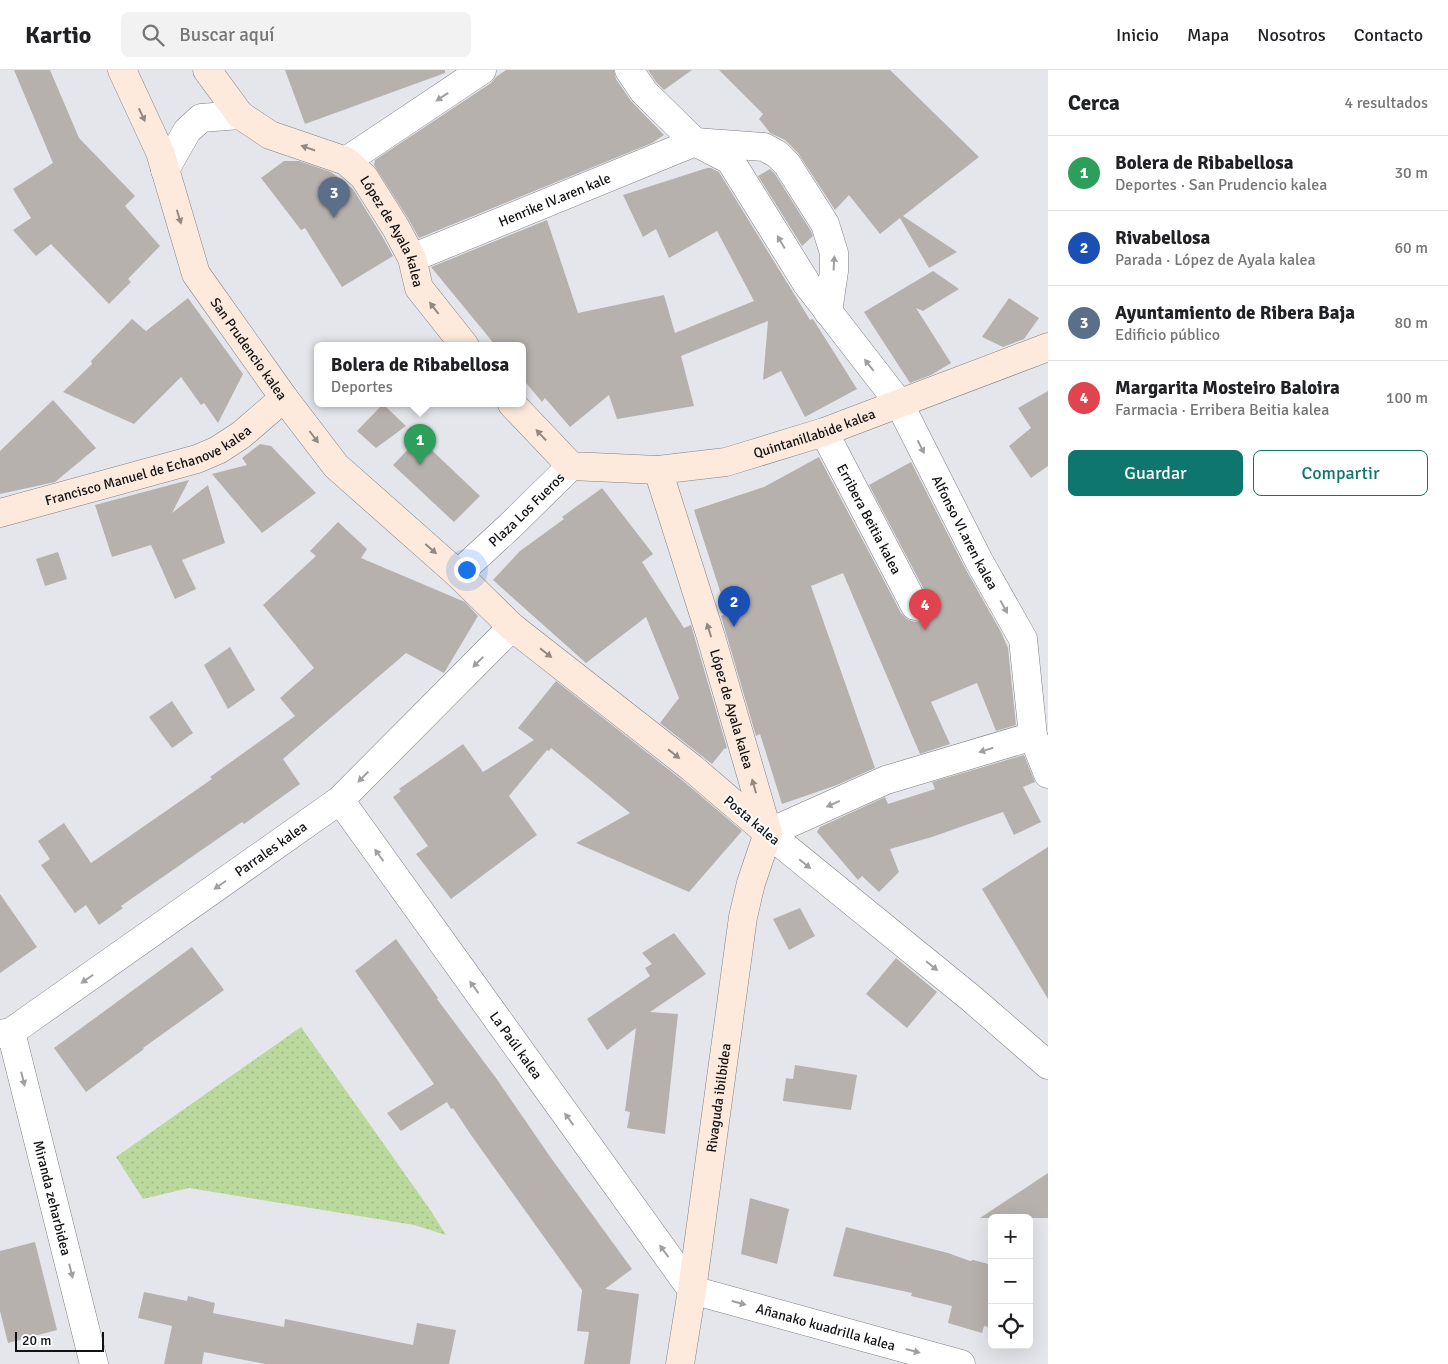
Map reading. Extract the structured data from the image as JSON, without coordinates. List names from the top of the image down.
{
  "streets": {
    "street": [
      "Henrike IV.aren kale",
      "López de Ayala kalea",
      "San Prudencio kalea",
      "Quintanillabide kalea",
      "Francisco Manuel de Echanove kalea",
      "Plaza Los Fueros",
      "Erribera Beitia kalea",
      "Alfonso VI.aren kalea",
      "Posta kalea",
      "Parrales kalea",
      "La Paúl kalea",
      "Rivaguda ibilbidea",
      "Miranda zeharbidea",
      "Añanako kuadrilla kalea"
    ]
  },
  "crossings": [
    ["Henrike IV.aren kale", "López de Ayala kalea"],
    ["Henrike IV.aren kale", "Alfonso VI.aren kalea"],
    ["López de Ayala kalea", "Quintanillabide kalea"],
    ["López de Ayala kalea", "Posta kalea"],
    ["López de Ayala kalea", "Rivaguda ibilbidea"],
    ["San Prudencio kalea", "Francisco Manuel de Echanove kalea"],
    ["San Prudencio kalea", "Plaza Los Fueros"],
    ["San Prudencio kalea", "Posta kalea"],
    ["Quintanillabide kalea", "Plaza Los Fueros"],
    ["Quintanillabide kalea", "Erribera Beitia kalea"],
    ["Quintanillabide kalea", "Alfonso VI.aren kalea"],
    ["Plaza Los Fueros", "Posta kalea"],
    ["Posta kalea", "Parrales kalea"],
    ["Posta kalea", "Rivaguda ibilbidea"],
    ["Parrales kalea", "La Paúl kalea"],
    ["Parrales kalea", "Miranda zeharbidea"],
    ["La Paúl kalea", "Rivaguda ibilbidea"],
    ["La Paúl kalea", "Añanako kuadrilla kalea"],
    ["Rivaguda ibilbidea", "Añanako kuadrilla kalea"]
  ],
  "one_way": [
    "López de Ayala kalea",
    "San Prudencio kalea",
    "Posta kalea",
    "Parrales kalea",
    "La Paúl kalea",
    "Miranda zeharbidea",
    "Añanako kuadrilla kalea"
  ],
  "scale_bar": "20 m",
  "page": {
    "header": "Kartio",
    "search": "Buscar aquí",
    "nav": [
      "Inicio",
      "Mapa",
      "Nosotros",
      "Contacto"
    ],
    "heading": ["Cerca", "4 resultados"],
    "list": [
      {
        "mark": "1",
        "name": "Bolera de Ribabellosa",
        "note": "Deportes · San Prudencio kalea",
        "value": "30 m"
      },
      {
        "mark": "2",
        "name": "Rivabellosa",
        "note": "Parada · López de Ayala kalea",
        "value": "60 m"
      },
      {
        "mark": "3",
        "name": "Ayuntamiento de Ribera Baja",
        "note": "Edificio público",
        "value": "80 m"
      },
      {
        "mark": "4",
        "name": "Margarita Mosteiro Baloira",
        "note": "Farmacia · Erribera Beitia kalea",
        "value": "100 m"
      }
    ],
    "pins": [
      "3",
      "1",
      "2",
      "4"
    ],
    "popup": ["Bolera de Ribabellosa", "Deportes"],
    "buttons": ["Guardar", "Compartir"],
    "map_buttons": ["+", "−"],
    "scale": "20 m"
  }
}
